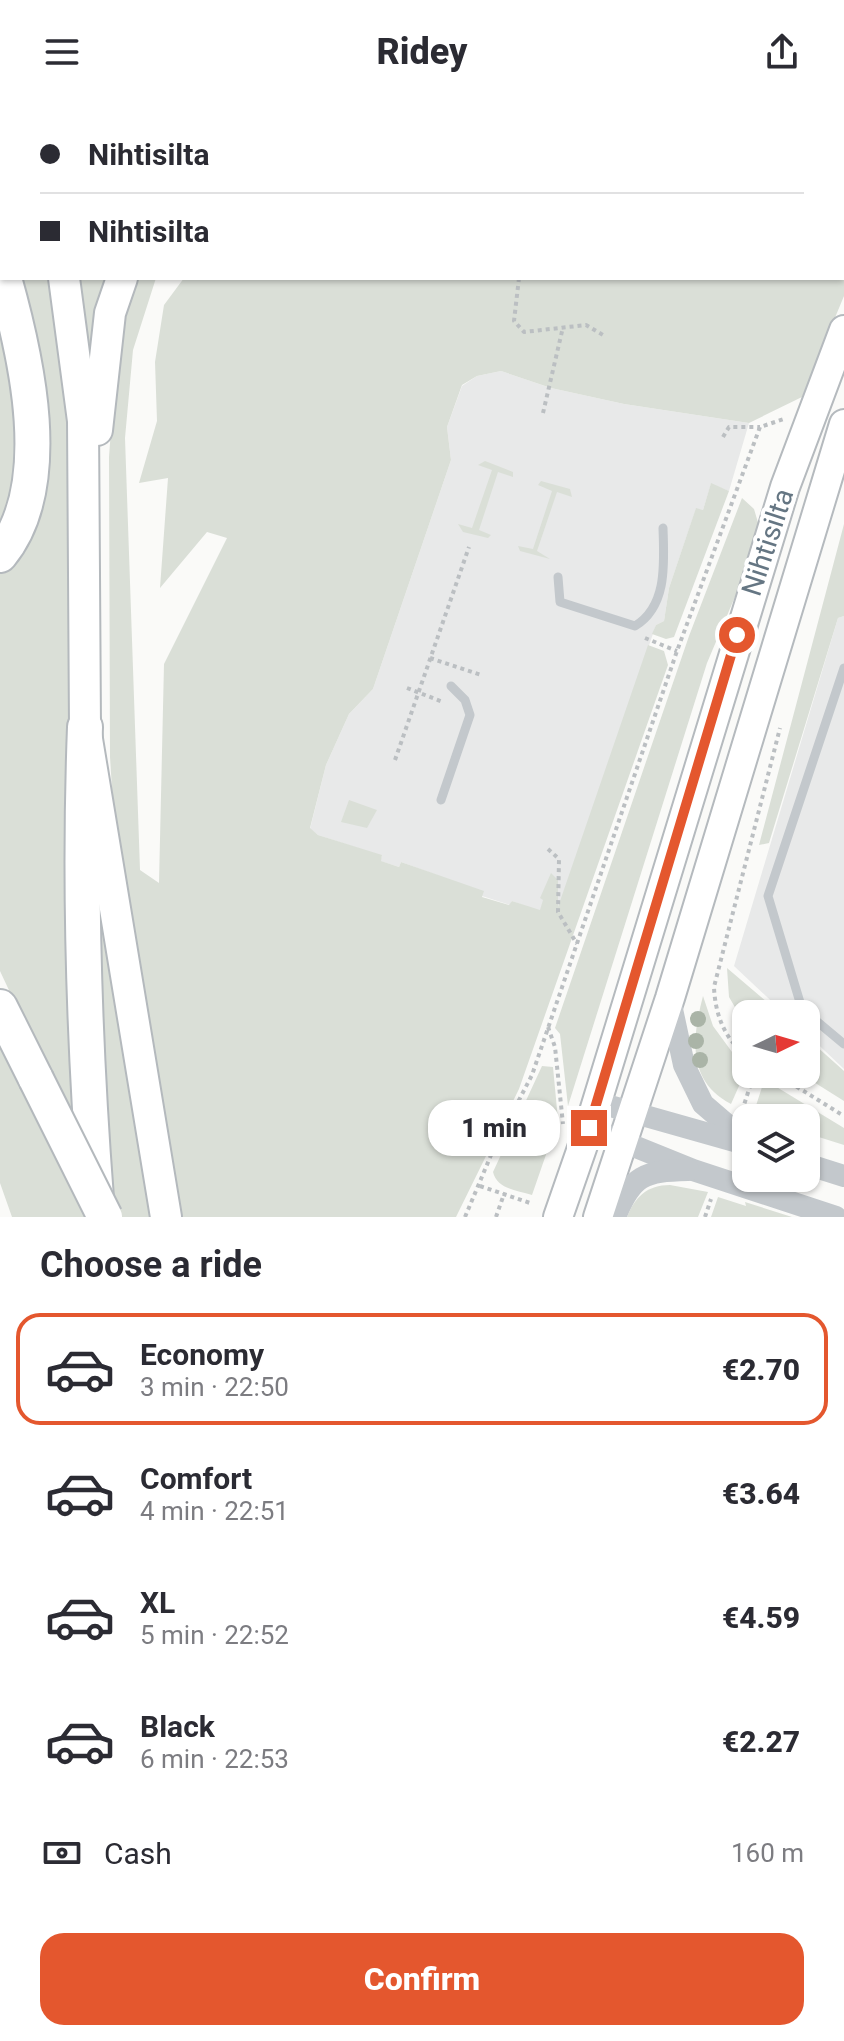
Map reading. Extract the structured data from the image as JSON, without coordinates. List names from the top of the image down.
{
  "streets": {
    "main road": ["Nihtisilta"]
  },
  "north": "right",
  "page": {
    "header": "Ridey",
    "banner": ["Nihtisilta", "Nihtisilta"],
    "bubble": "1 min",
    "heading": "Choose a ride",
    "list": [
      {
        "name": "Economy",
        "note": "3 min · 22:50",
        "value": "€2.70"
      },
      {
        "name": "Comfort",
        "note": "4 min · 22:51",
        "value": "€3.64"
      },
      {
        "name": "XL",
        "note": "5 min · 22:52",
        "value": "€4.59"
      },
      {
        "name": "Black",
        "note": "6 min · 22:53",
        "value": "€2.27"
      }
    ],
    "pay": ["Cash", "160 m"],
    "buttons": "Confirm"
  }
}
